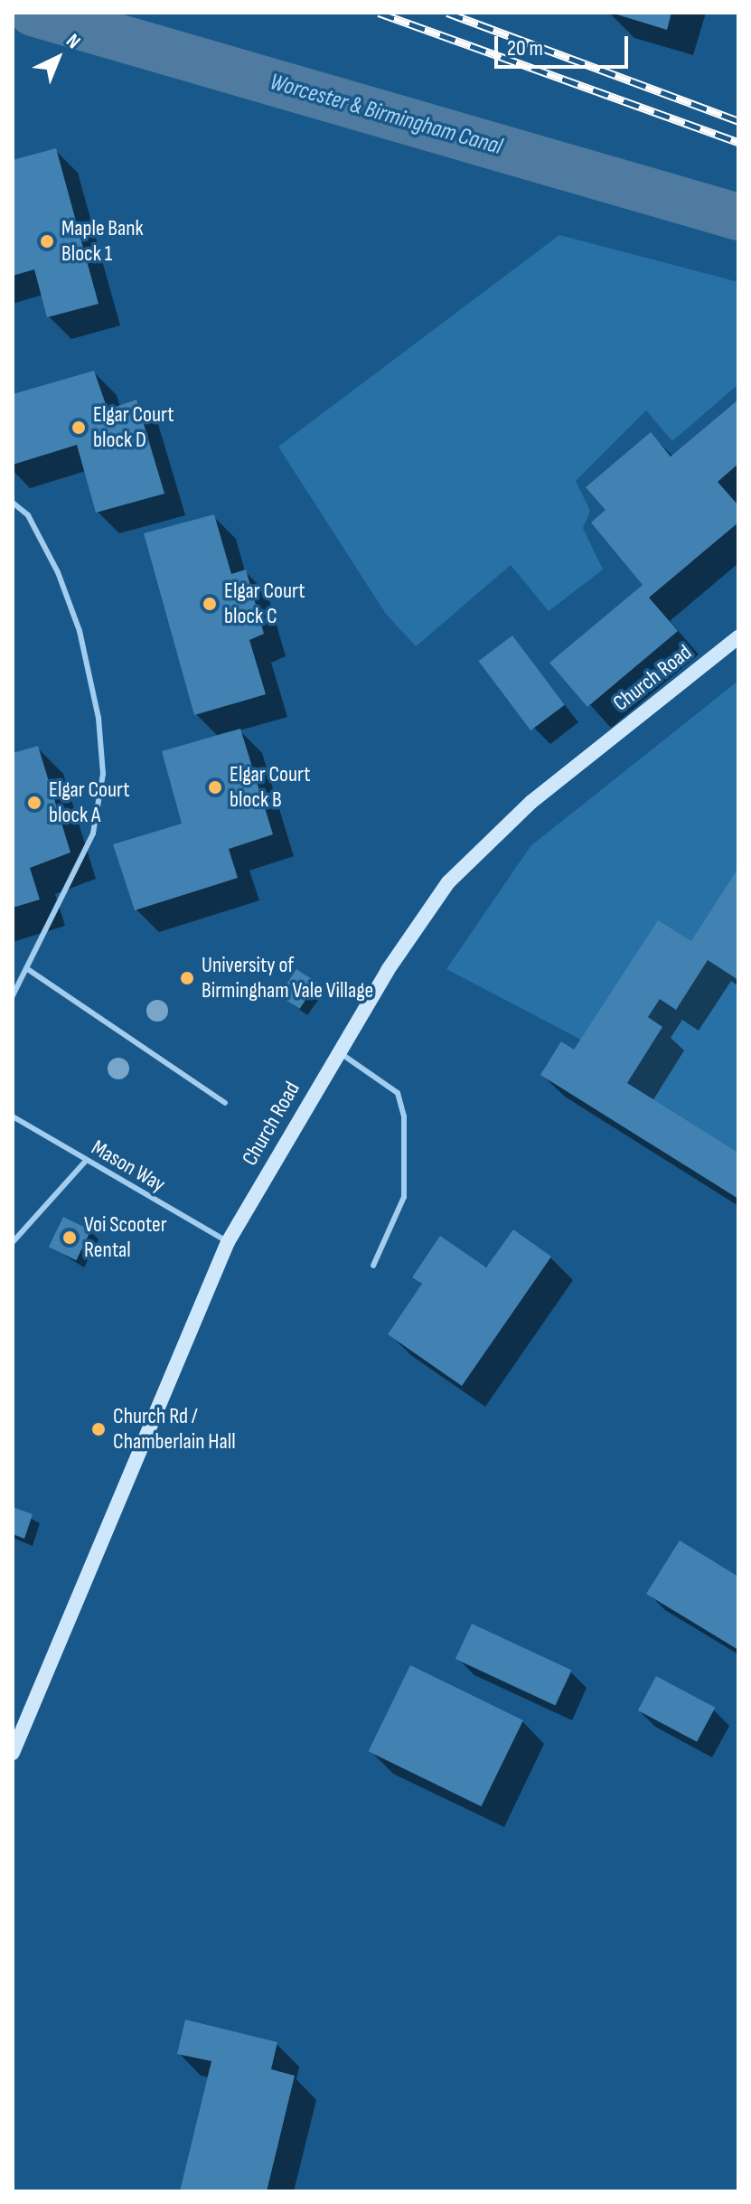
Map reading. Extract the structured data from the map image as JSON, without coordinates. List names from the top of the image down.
{
  "streets": {
    "main road": ["Church Road"],
    "lane": ["Mason Way"]
  },
  "crossings": [
    ["Church Road", "Mason Way"]
  ],
  "water": ["Worcester & Birmingham Canal"],
  "places": [
    "Maple Bank Block 1",
    "Elgar Court block D",
    "Elgar Court block C",
    "Elgar Court block B",
    "Elgar Court block A",
    "University of Birmingham Vale Village",
    "Voi Scooter Rental",
    "Church Rd / Chamberlain Hall"
  ],
  "scale_bar": "20 m",
  "north": "top right"
}
